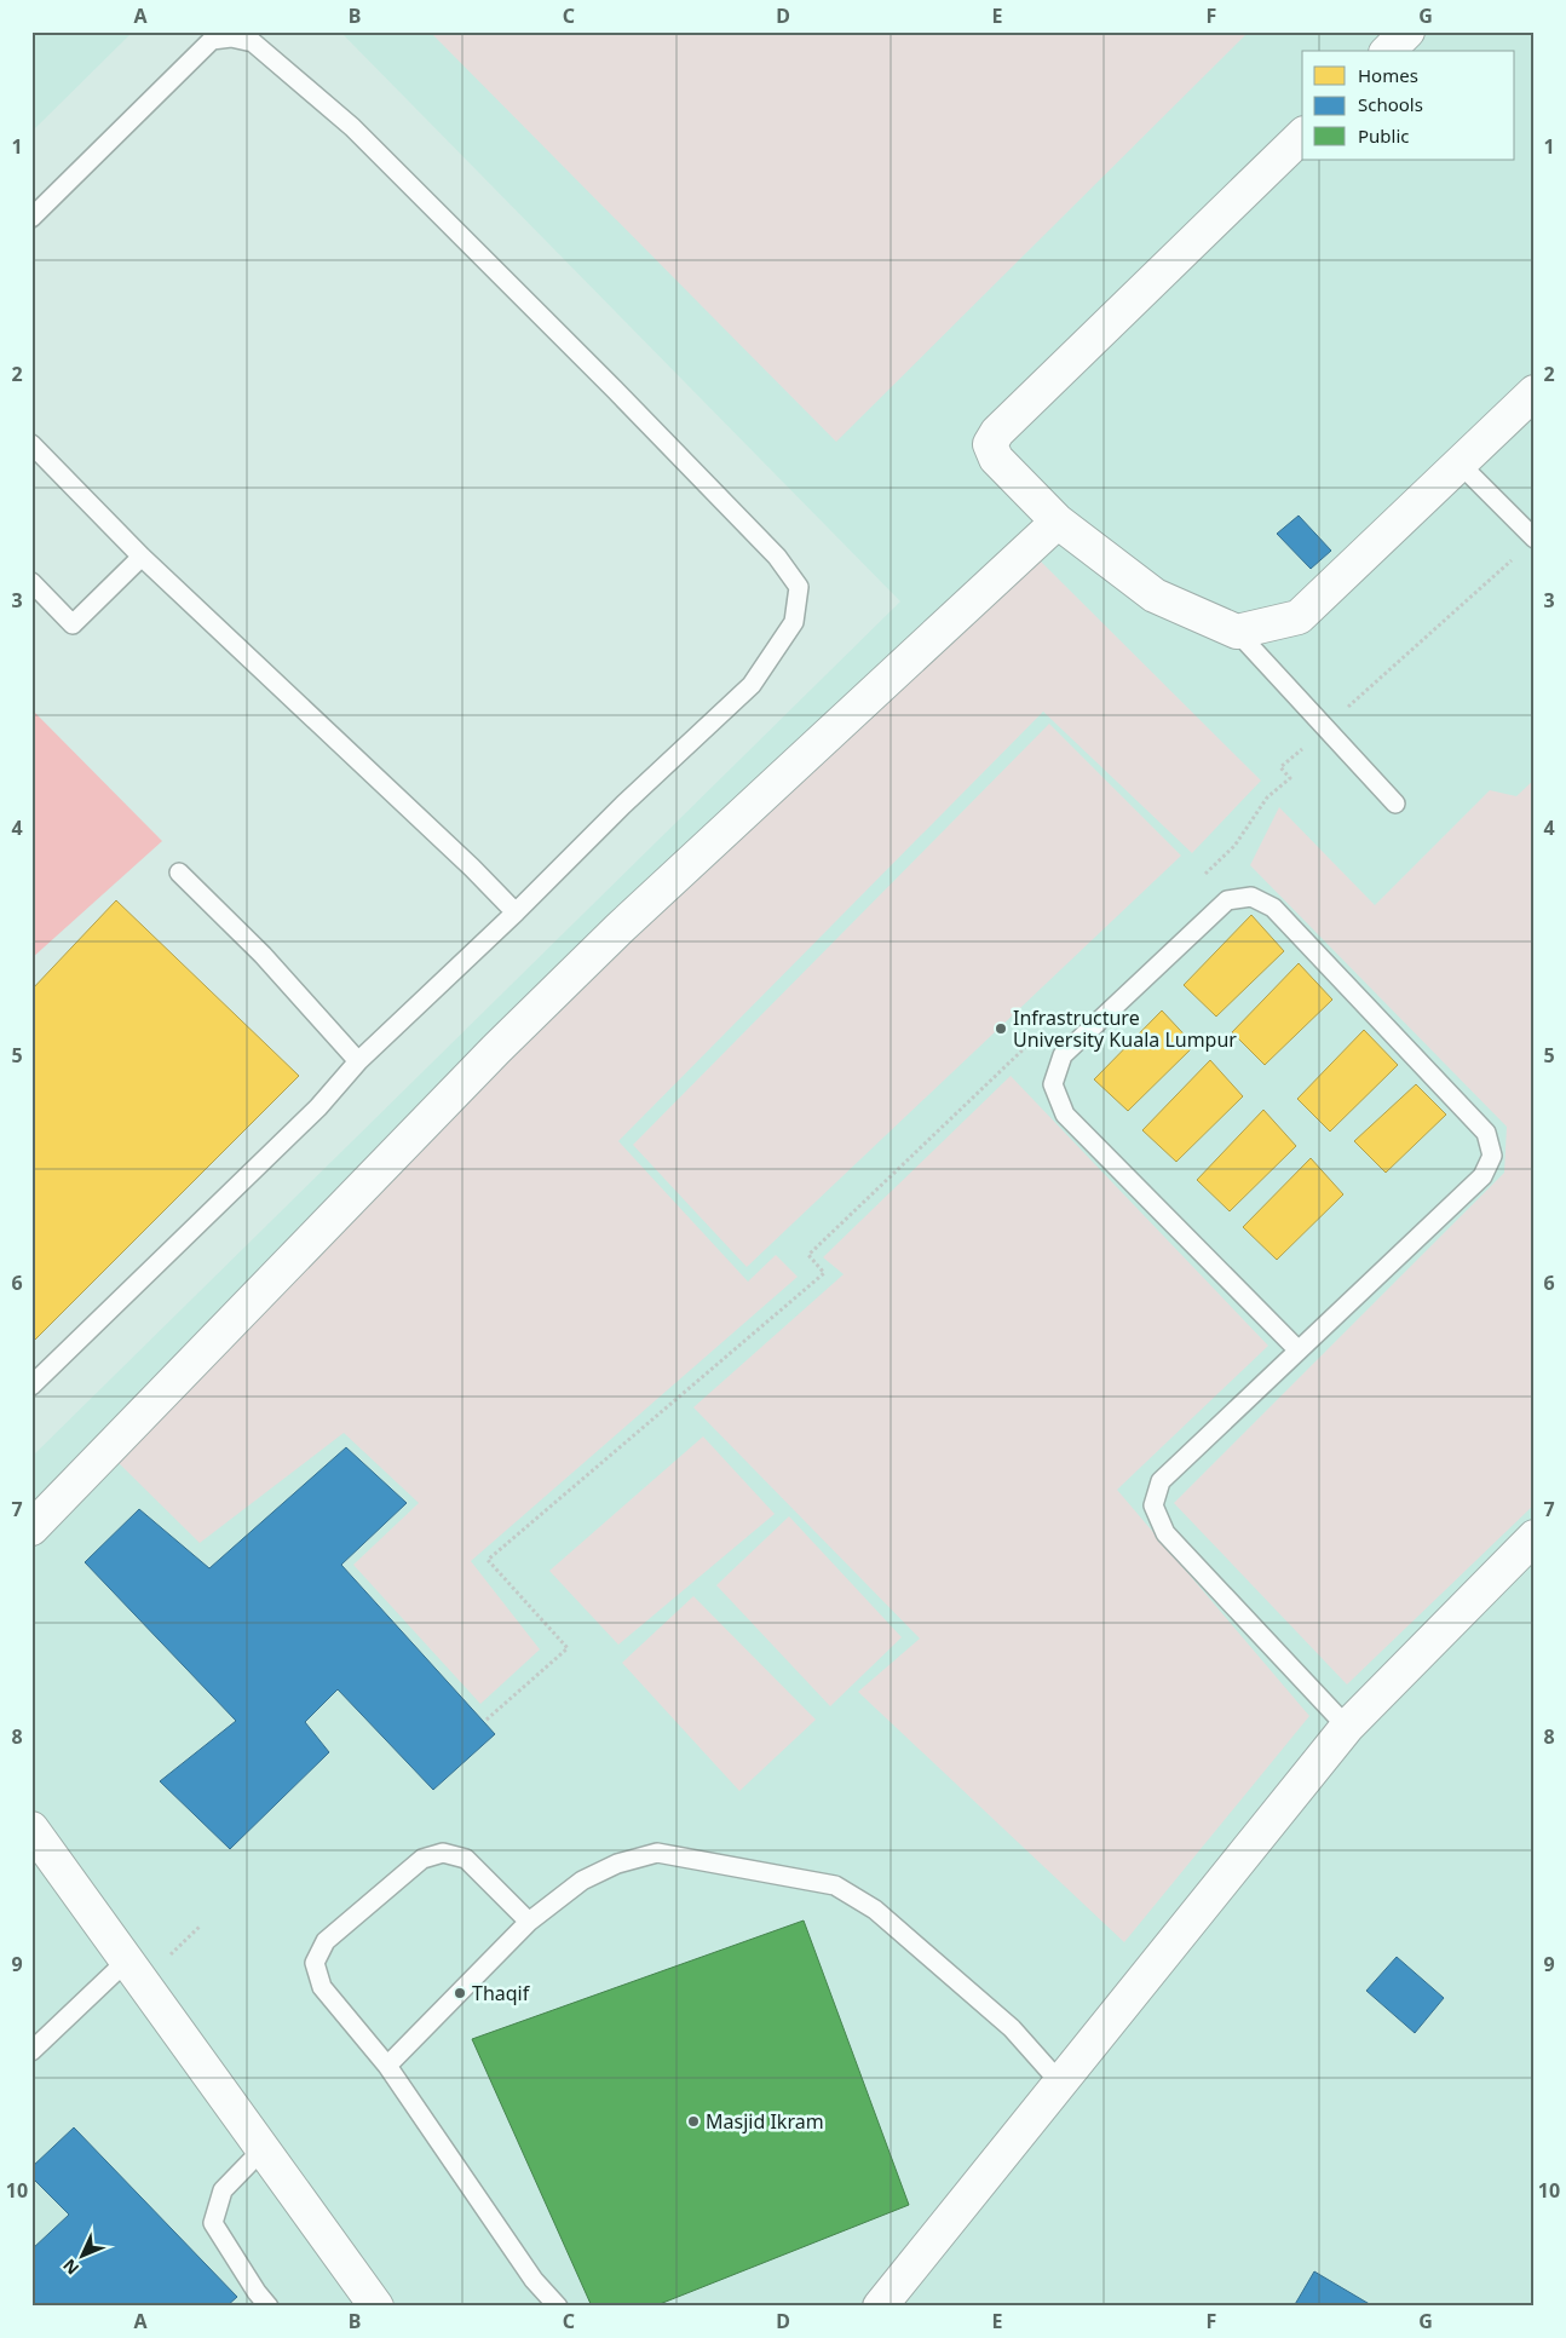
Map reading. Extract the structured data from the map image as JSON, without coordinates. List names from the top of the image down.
{
  "places": ["Infrastructure University Kuala Lumpur", "Thaqif", "Masjid Ikram"],
  "legend": ["Homes", "Schools", "Public"],
  "north": "bottom left",
  "grid": {
    "columns": [
      "A",
      "B",
      "C",
      "D",
      "E",
      "F",
      "G"
    ],
    "rows": [
      "1",
      "2",
      "3",
      "4",
      "5",
      "6",
      "7",
      "8",
      "9",
      "10"
    ]
  }
}
